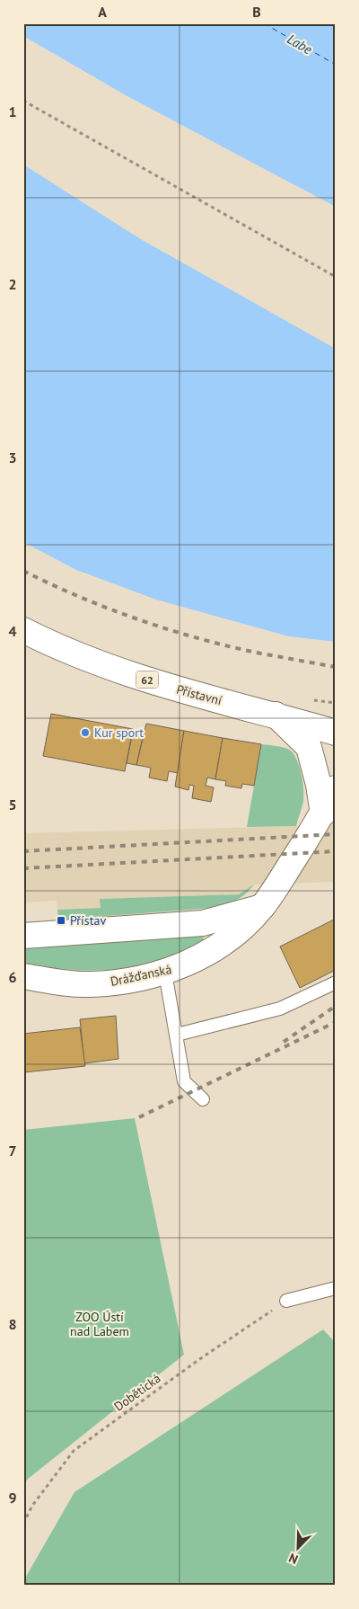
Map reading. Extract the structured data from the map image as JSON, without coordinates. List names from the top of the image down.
{
  "streets": {
    "street": ["62", "Přístavní", "Drážďanská"],
    "path": ["Dobětická"]
  },
  "water": ["Labe"],
  "parks": ["ZOO Ústí nad Labem"],
  "places": {
    "other": ["Kur sport"],
    "transit": ["Přístav"]
  },
  "north": "bottom left",
  "grid": {
    "columns": ["A", "B"],
    "rows": [
      "1",
      "2",
      "3",
      "4",
      "5",
      "6",
      "7",
      "8",
      "9"
    ]
  }
}
